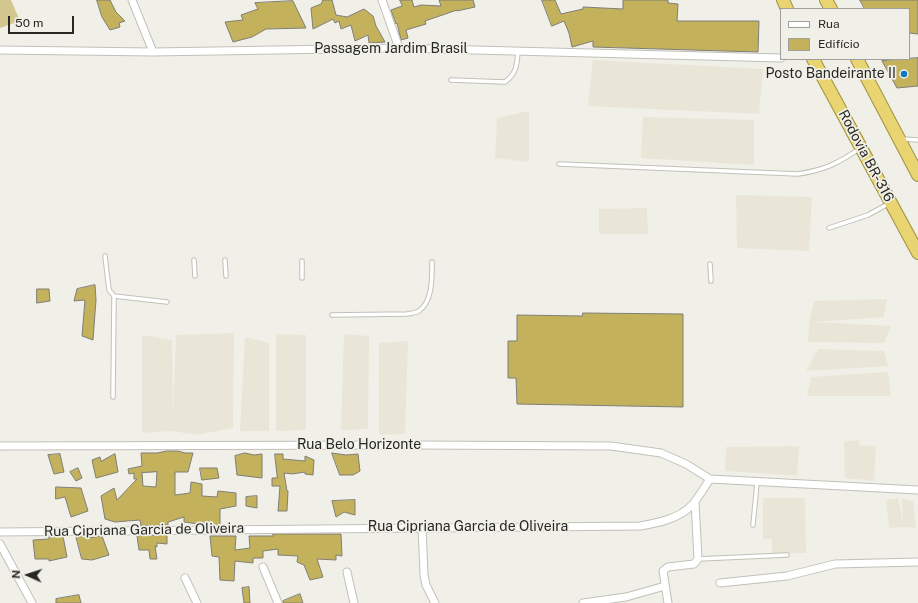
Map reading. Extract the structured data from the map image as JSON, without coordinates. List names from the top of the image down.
{
  "streets": {
    "highway": ["Rodovia BR-316"],
    "street": ["Passagem Jardim Brasil", "Rua Belo Horizonte", "Rua Cipriana Garcia de Oliveira"]
  },
  "crossings": [
    ["Rua Belo Horizonte", "Rua Cipriana Garcia de Oliveira"]
  ],
  "places": ["Posto Bandeirante II"],
  "legend": ["Rua", "Edifício"],
  "scale_bar": "50 m",
  "north": "left"
}
